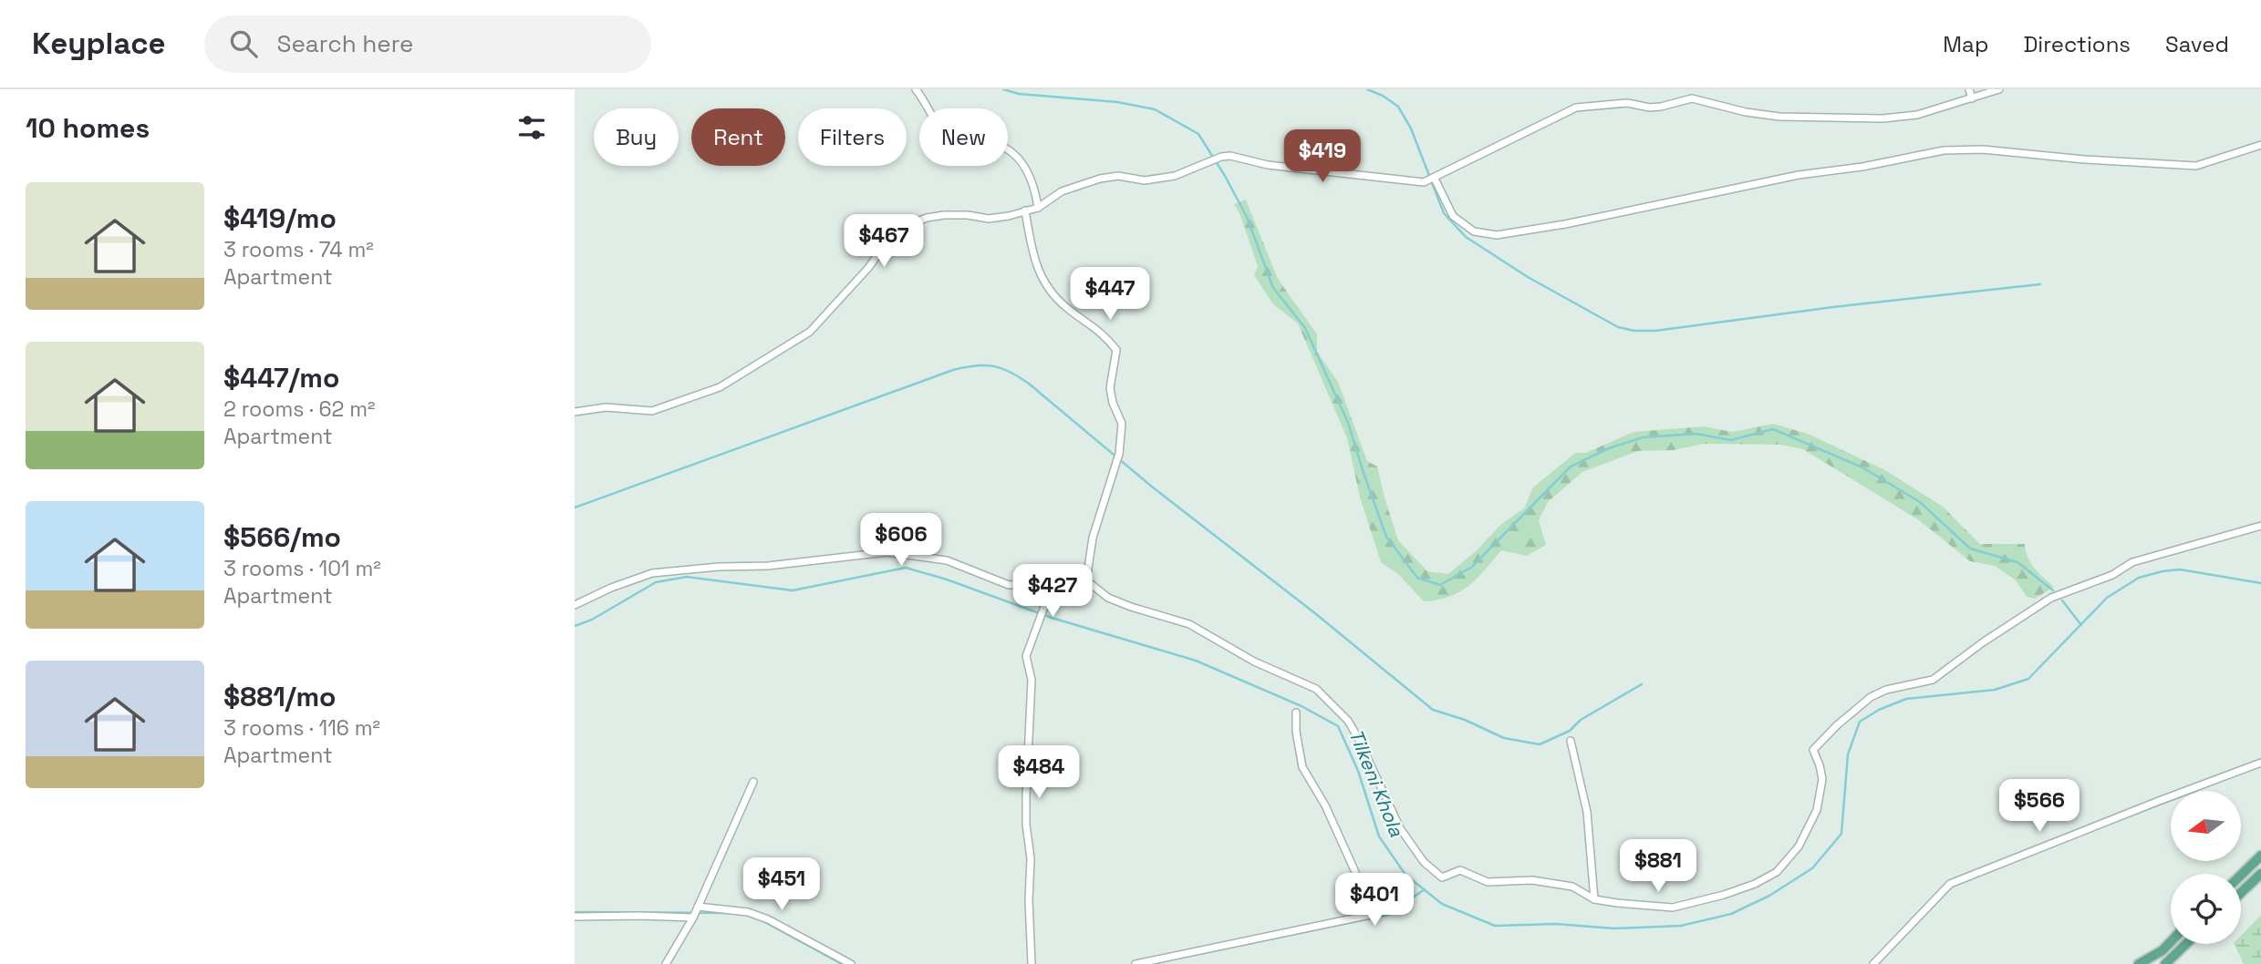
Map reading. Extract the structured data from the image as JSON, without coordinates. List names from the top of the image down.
{
  "water": ["Tilkeni Khola"],
  "north": "left",
  "page": {
    "header": "Keyplace",
    "search": "Search here",
    "nav": ["Map", "Directions", "Saved"],
    "heading": "10 homes",
    "chip": [
      "Buy",
      "Rent",
      "Filters",
      "New"
    ],
    "price": [
      "$419",
      "$467",
      "$447",
      "$606",
      "$427",
      "$484",
      "$566",
      "$881",
      "$451",
      "$401"
    ],
    "list": [
      {
        "name": "$419/mo",
        "note": "3 rooms · 74 m² · Apartment"
      },
      {
        "name": "$447/mo",
        "note": "2 rooms · 62 m² · Apartment"
      },
      {
        "name": "$566/mo",
        "note": "3 rooms · 101 m² · Apartment"
      },
      {
        "name": "$881/mo",
        "note": "3 rooms · 116 m² · Apartment"
      }
    ]
  }
}
